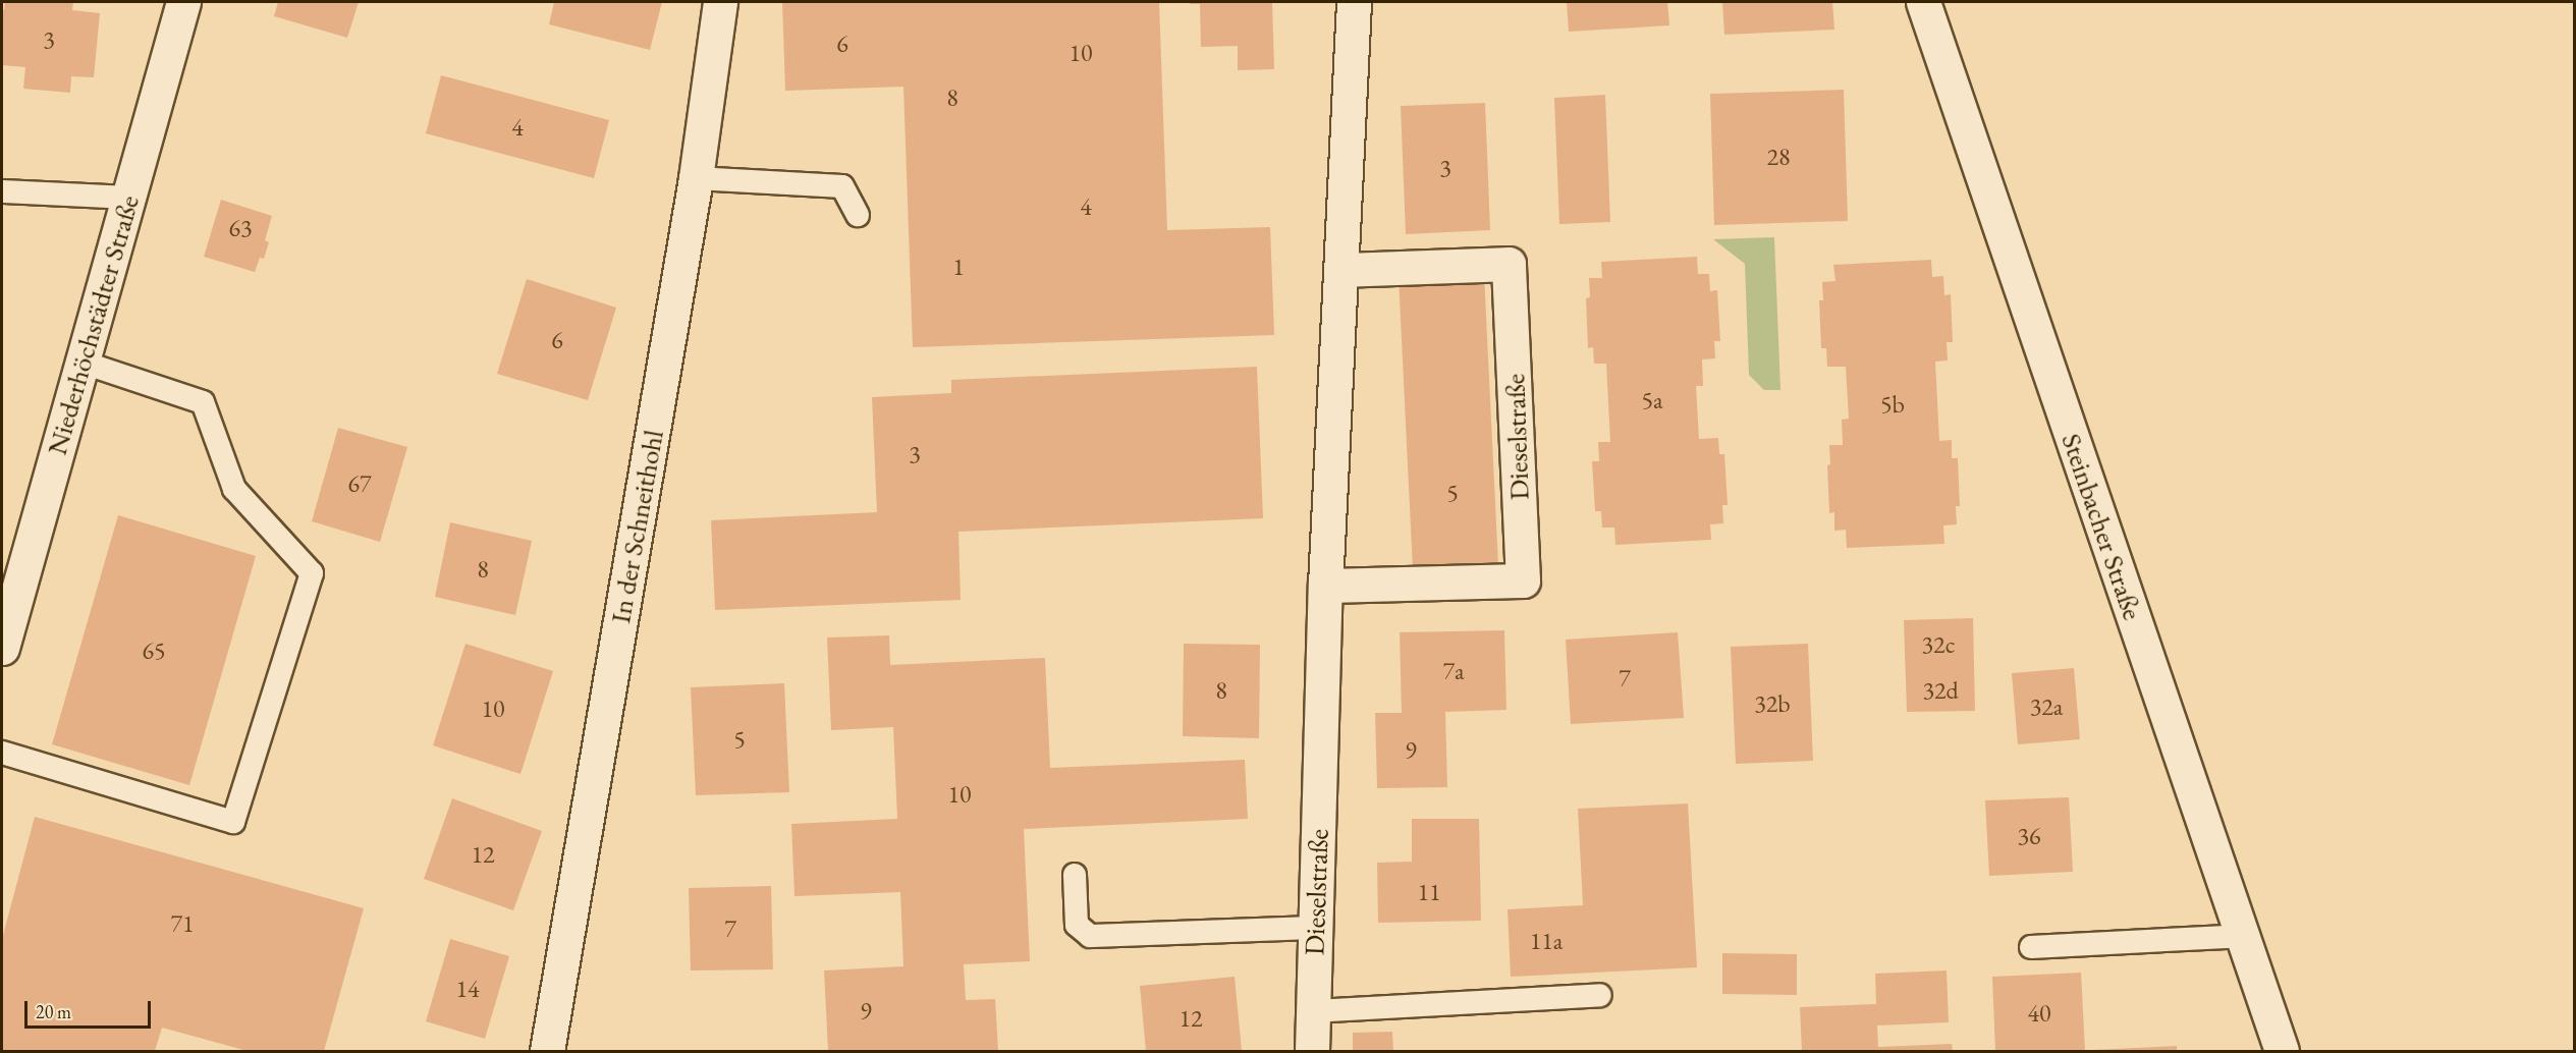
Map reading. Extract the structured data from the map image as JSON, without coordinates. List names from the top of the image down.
{
  "streets": {
    "street": [
      "Niederhöchstädter Straße",
      "Dieselstraße",
      "In der Schneithohl",
      "Steinbacher Straße"
    ]
  },
  "house_numbers": [
    "3",
    "6",
    "10",
    "8",
    "4",
    "28",
    "3",
    "4",
    "63",
    "1",
    "6",
    "5a",
    "5b",
    "3",
    "67",
    "5",
    "8",
    "32c",
    "65",
    "7a",
    "7",
    "8",
    "32d",
    "32b",
    "32a",
    "10",
    "5",
    "9",
    "10",
    "36",
    "12",
    "11",
    "71",
    "7",
    "11a",
    "14",
    "9",
    "40",
    "12"
  ],
  "scale_bar": "20 m"
}
